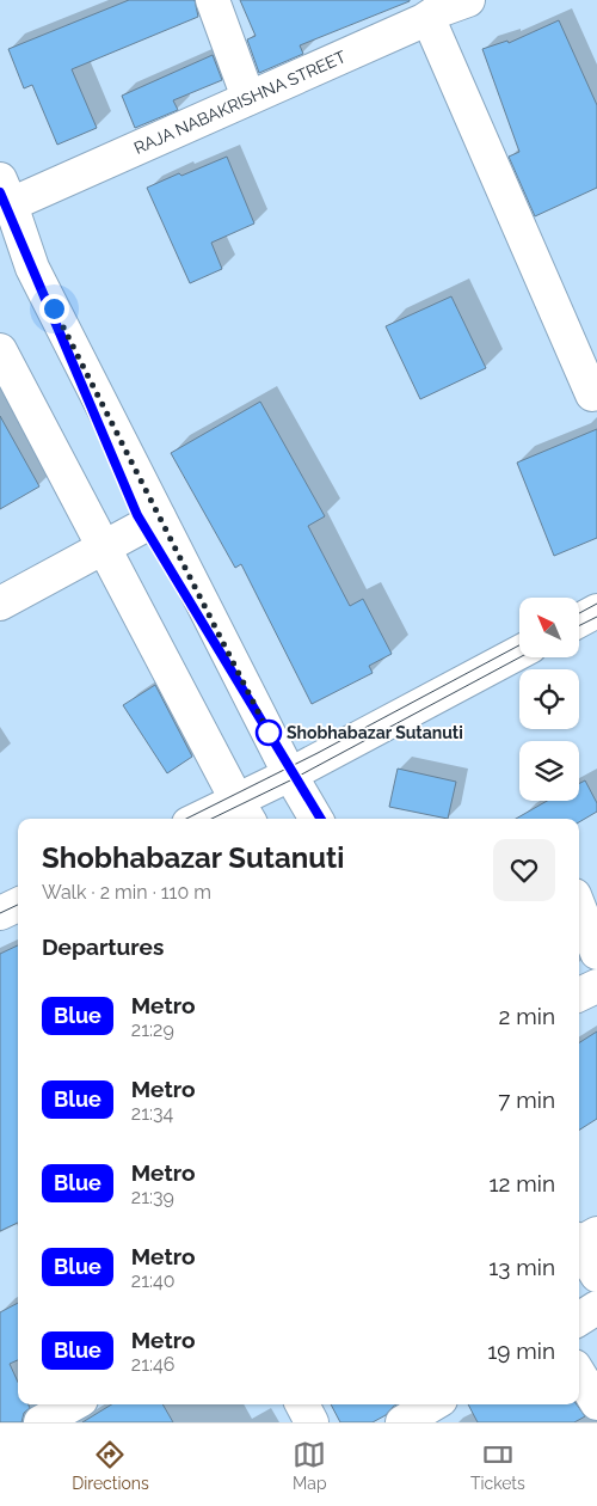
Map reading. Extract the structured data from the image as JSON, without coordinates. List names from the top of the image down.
{
  "streets": {
    "main road": ["RAJA NABAKRISHNA STREET"]
  },
  "places": ["Shobhabazar Sutanuti"],
  "lines": ["metro line Blue"],
  "north": "top left",
  "page": {
    "heading": [
      ["Shobhabazar Sutanuti", "Walk · 2 min · 110 m"],
      "Departures"
    ],
    "list": [
      {
        "mark": "Blue",
        "name": "Metro",
        "note": "21:29",
        "value": "2 min"
      },
      {
        "mark": "Blue",
        "name": "Metro",
        "note": "21:34",
        "value": "7 min"
      },
      {
        "mark": "Blue",
        "name": "Metro",
        "note": "21:39",
        "value": "12 min"
      },
      {
        "mark": "Blue",
        "name": "Metro",
        "note": "21:40",
        "value": "13 min"
      },
      {
        "mark": "Blue",
        "name": "Metro",
        "note": "21:46",
        "value": "19 min"
      }
    ],
    "tabs": ["Directions", "Map", "Tickets"]
  }
}
